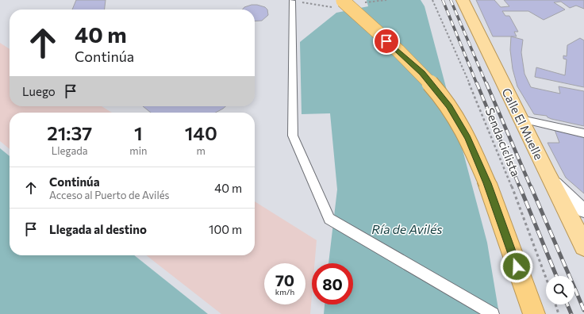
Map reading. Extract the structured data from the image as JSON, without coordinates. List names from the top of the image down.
{
  "streets": {
    "main road": ["Calle El Muelle"],
    "path": ["Senda ciclista"]
  },
  "water": ["Ría de Avilés"],
  "page": {
    "turn": ["40 m", "Continúa"],
    "then": "Luego",
    "eta": [
      "21:37",
      "Llegada",
      "1",
      "min",
      "140",
      "m"
    ],
    "list": [
      {
        "name": "Continúa",
        "note": "Acceso al Puerto de Avilés",
        "value": "40 m"
      },
      {
        "name": "Llegada al destino",
        "value": "100 m"
      }
    ],
    "speed": "70 km/h",
    "limit": "80"
  }
}
